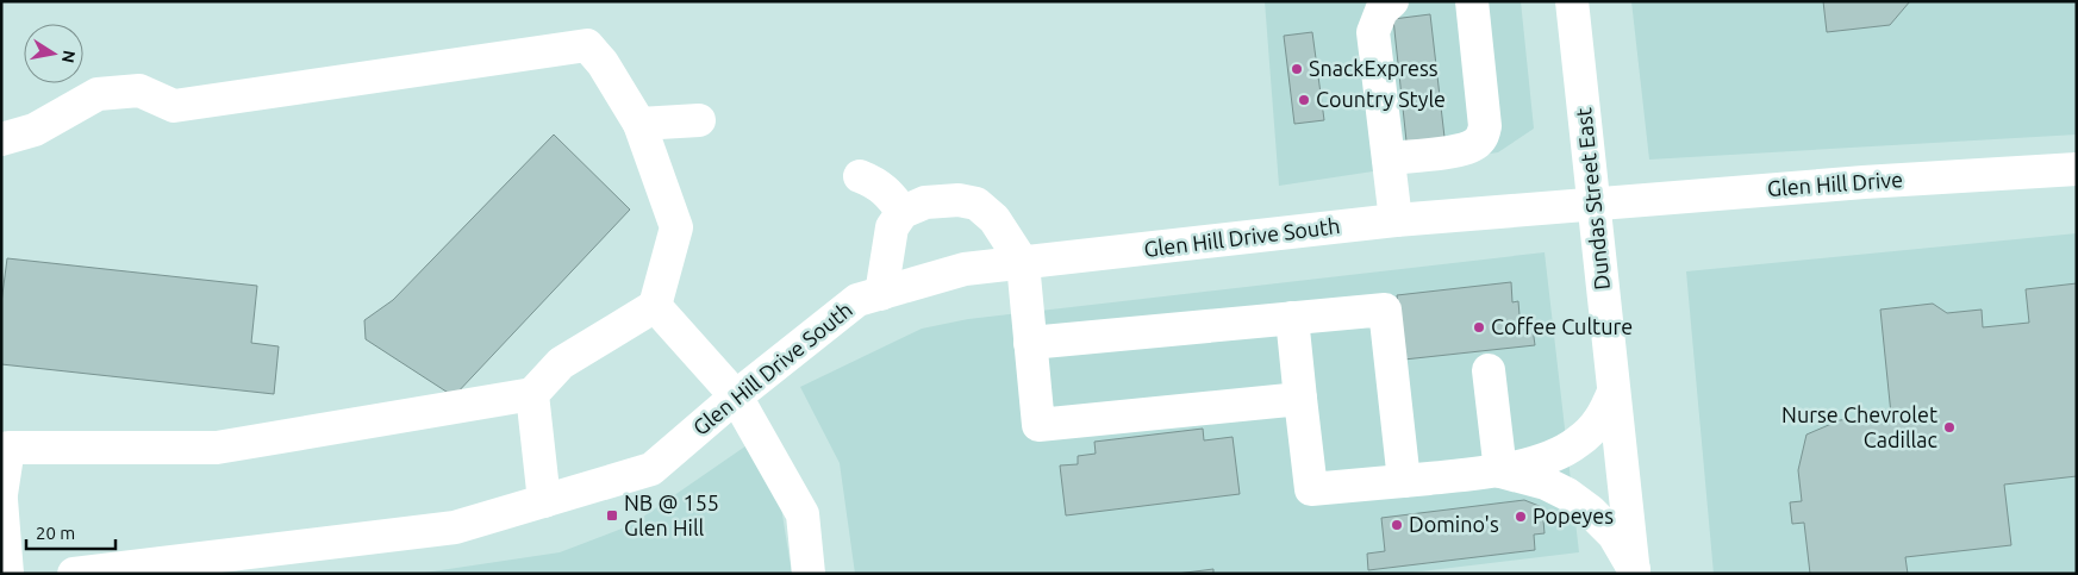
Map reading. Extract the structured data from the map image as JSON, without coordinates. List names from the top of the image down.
{
  "streets": {
    "street": ["Glen Hill Drive", "Dundas Street East", "Glen Hill Drive South"]
  },
  "crossings": [
    ["Glen Hill Drive", "Dundas Street East"],
    ["Glen Hill Drive", "Glen Hill Drive South"],
    ["Dundas Street East", "Glen Hill Drive South"]
  ],
  "places": {
    "other": [
      "SnackExpress",
      "Country Style",
      "Coffee Culture",
      "Nurse Chevrolet Cadillac",
      "Popeyes",
      "Domino's"
    ],
    "transit": ["NB @ 155 Glen Hill"]
  },
  "scale_bar": "20 m",
  "north": "right"
}
